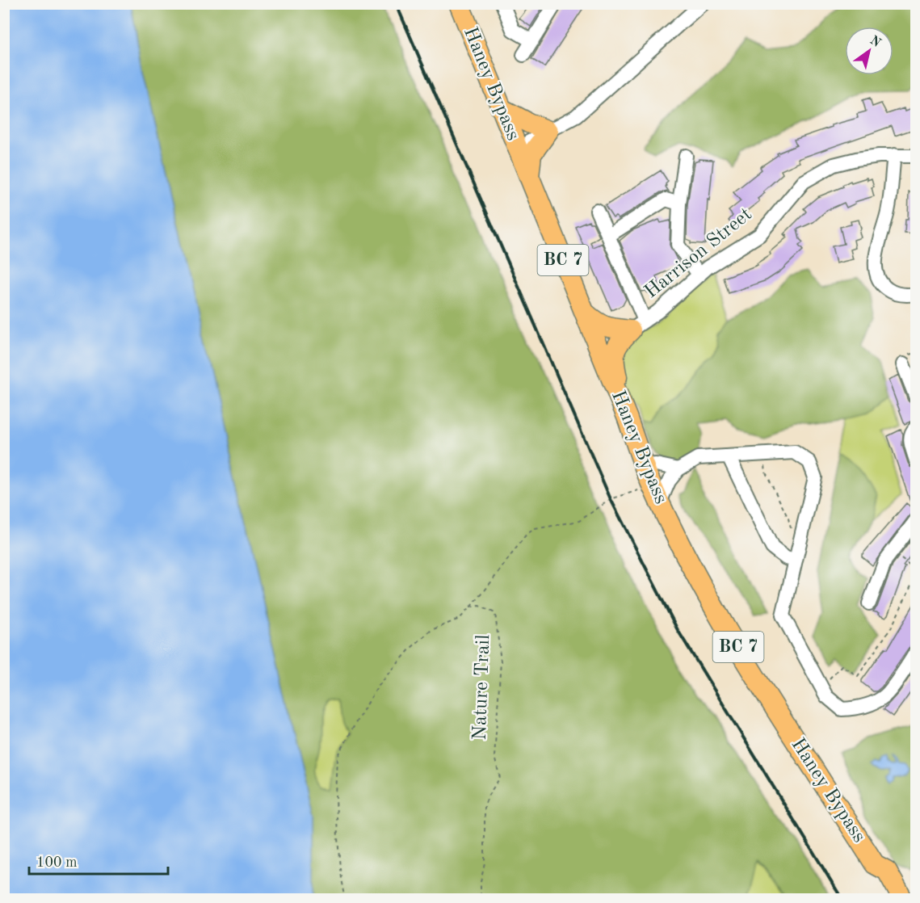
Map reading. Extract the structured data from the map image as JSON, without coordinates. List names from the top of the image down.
{
  "streets": {
    "highway": ["Haney Bypass", "BC 7"],
    "street": ["Harrison Street"],
    "path": ["Nature Trail"]
  },
  "scale_bar": "100 m",
  "north": "top right"
}
